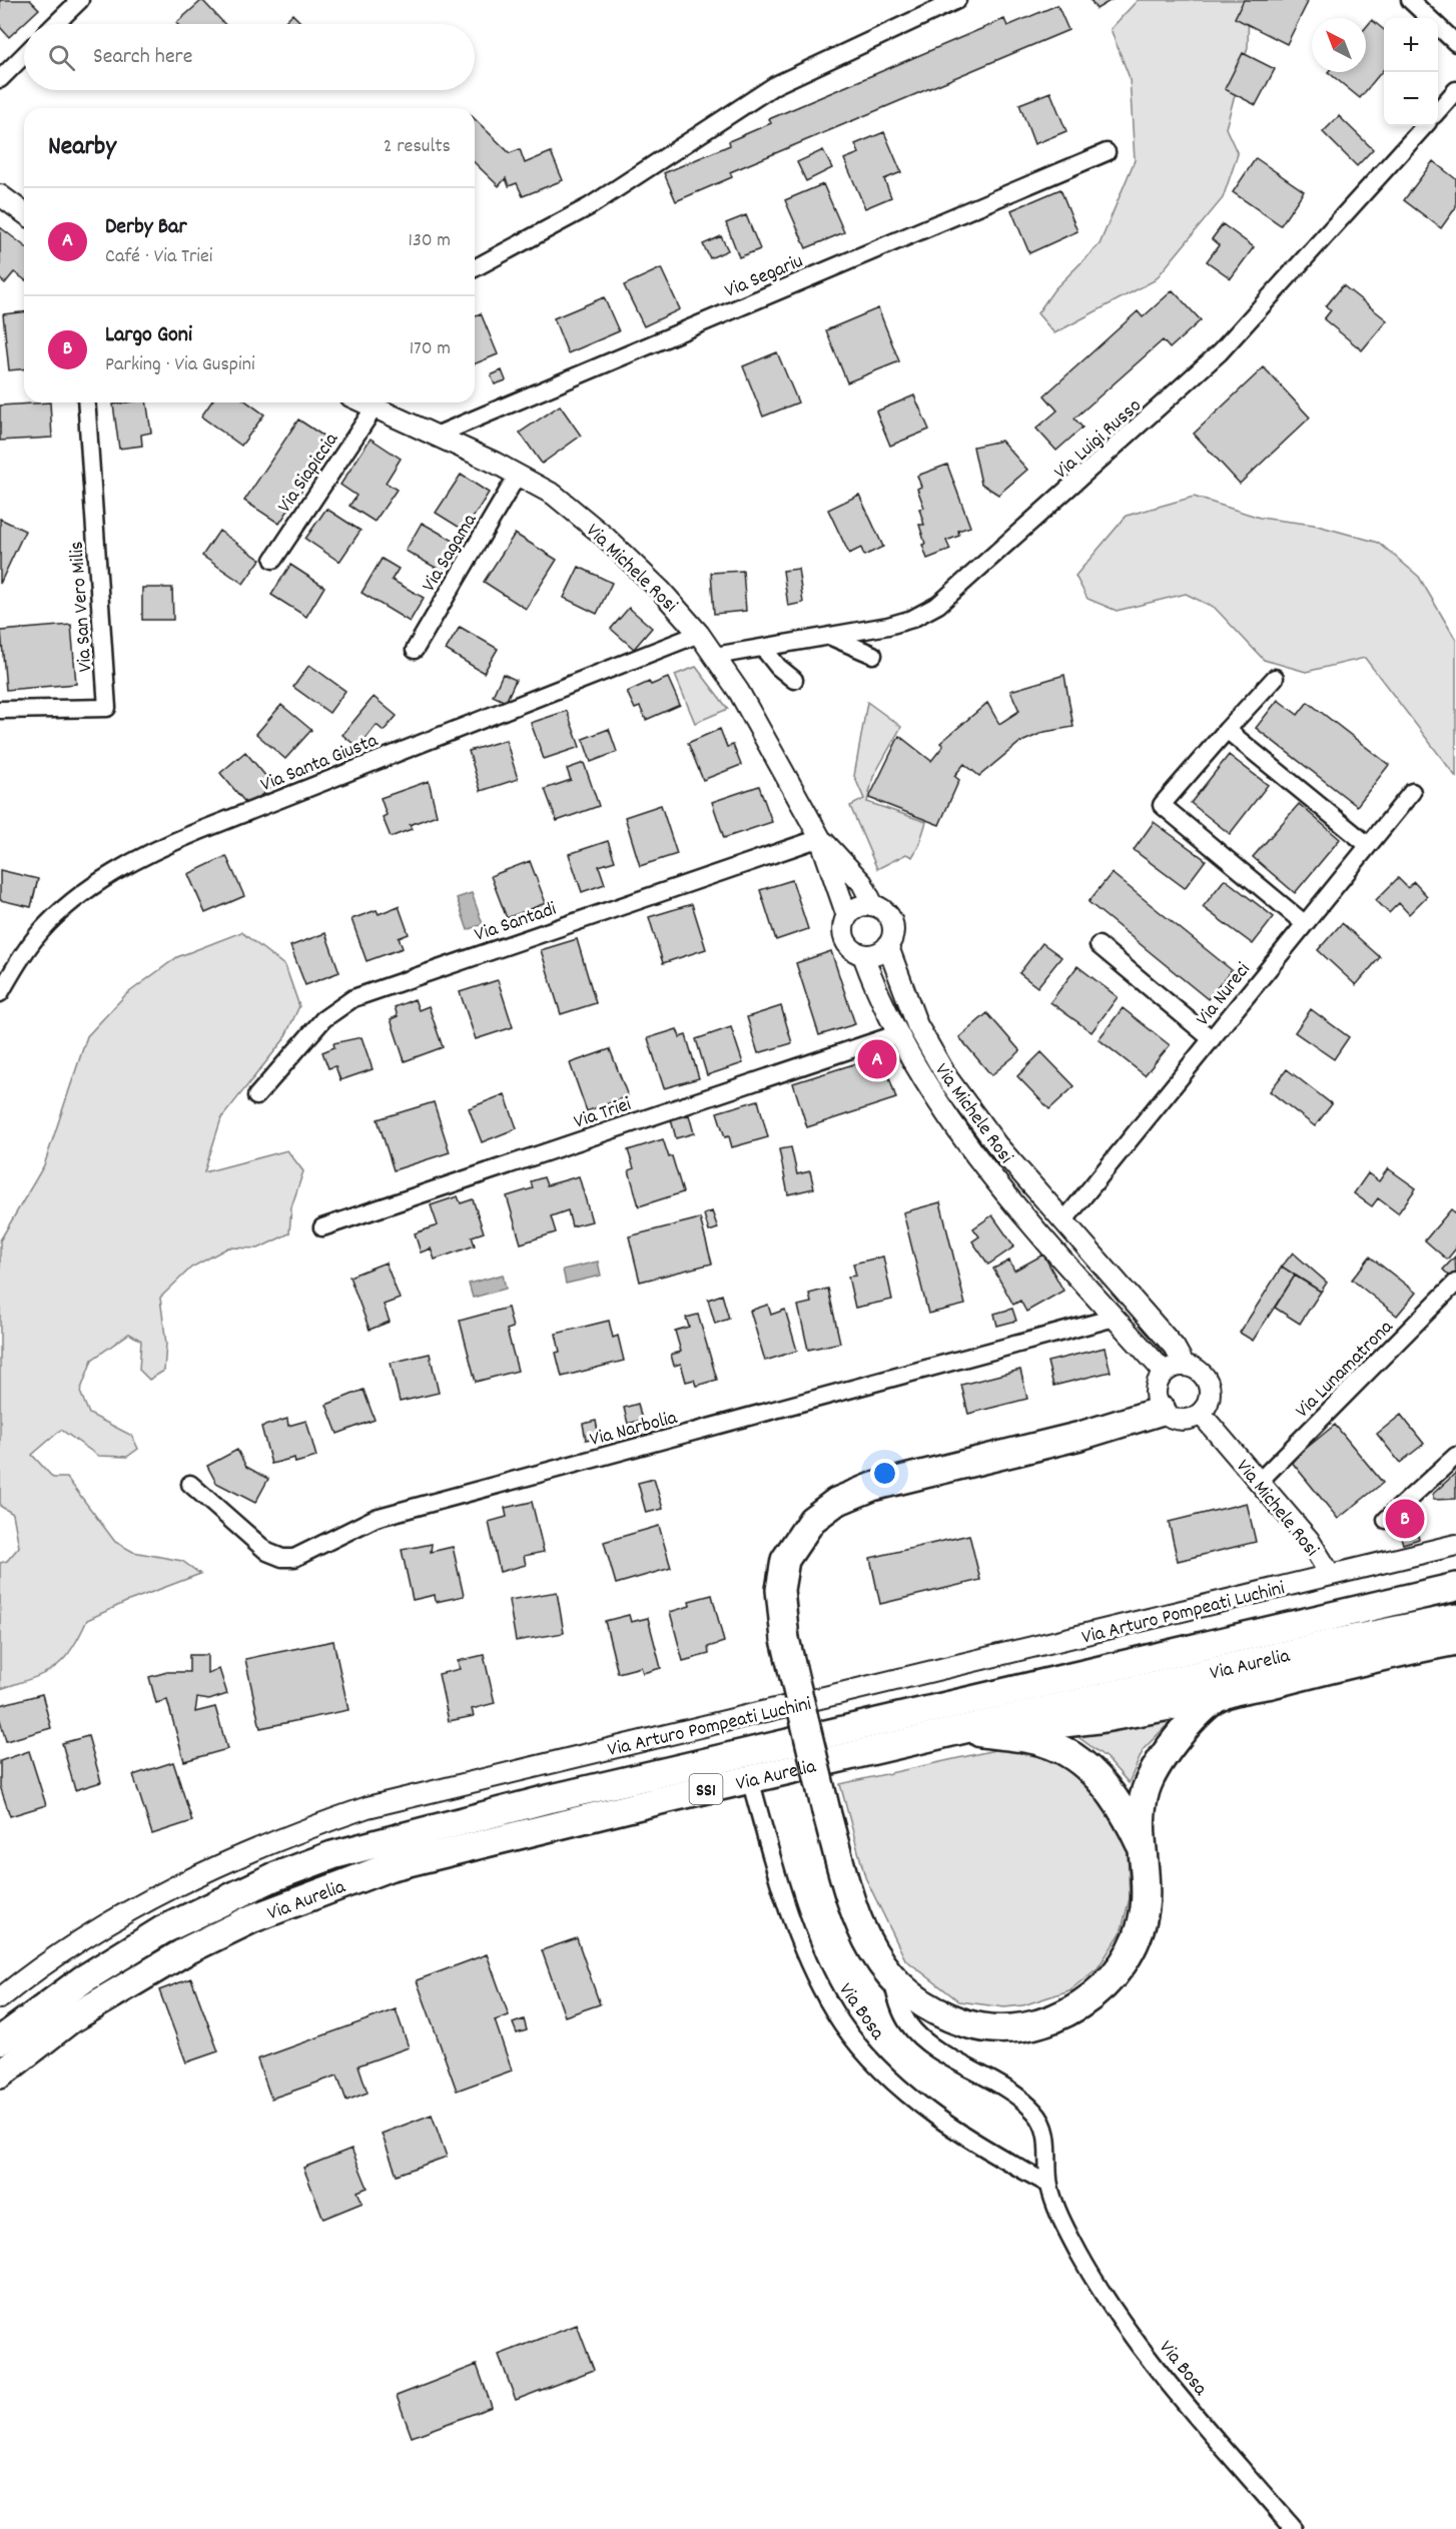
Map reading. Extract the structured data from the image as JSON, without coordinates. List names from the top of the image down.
{
  "streets": {
    "highway": ["Via Aurelia", "SS1"],
    "street": [
      "Via Segariu",
      "Via Luigi Russo",
      "Via Siapiccia",
      "Via Sagama",
      "Via Michele Rosi",
      "Via San Vero Milis",
      "Via Santa Giusta",
      "Via Santadi",
      "Via Nureci",
      "Via Triei",
      "Via Lunamatrona",
      "Via Narbolia",
      "Via Arturo Pompeati Luchini",
      "Via Bosa"
    ]
  },
  "crossings": [
    ["Via Segariu", "Via Michele Rosi"],
    ["Via Luigi Russo", "Via Michele Rosi"],
    ["Via Siapiccia", "Via Michele Rosi"],
    ["Via Sagama", "Via Michele Rosi"],
    ["Via Michele Rosi", "Via Santa Giusta"],
    ["Via Michele Rosi", "Via Santadi"],
    ["Via Michele Rosi", "Via Nureci"],
    ["Via Michele Rosi", "Via Triei"],
    ["Via Michele Rosi", "Via Lunamatrona"],
    ["Via Michele Rosi", "Via Narbolia"],
    ["Via Michele Rosi", "Via Arturo Pompeati Luchini"],
    ["Via Aurelia", "Via Bosa"]
  ],
  "north": "top left",
  "page": {
    "map_buttons": ["+", "−"],
    "search": "Search here",
    "heading": ["Nearby", "2 results"],
    "list": [
      {
        "mark": "A",
        "name": "Derby Bar",
        "note": "Café · Via Triei",
        "value": "130 m"
      },
      {
        "mark": "B",
        "name": "Largo Goni",
        "note": "Parking · Via Guspini",
        "value": "170 m"
      }
    ],
    "pins": ["A", "B"]
  }
}
